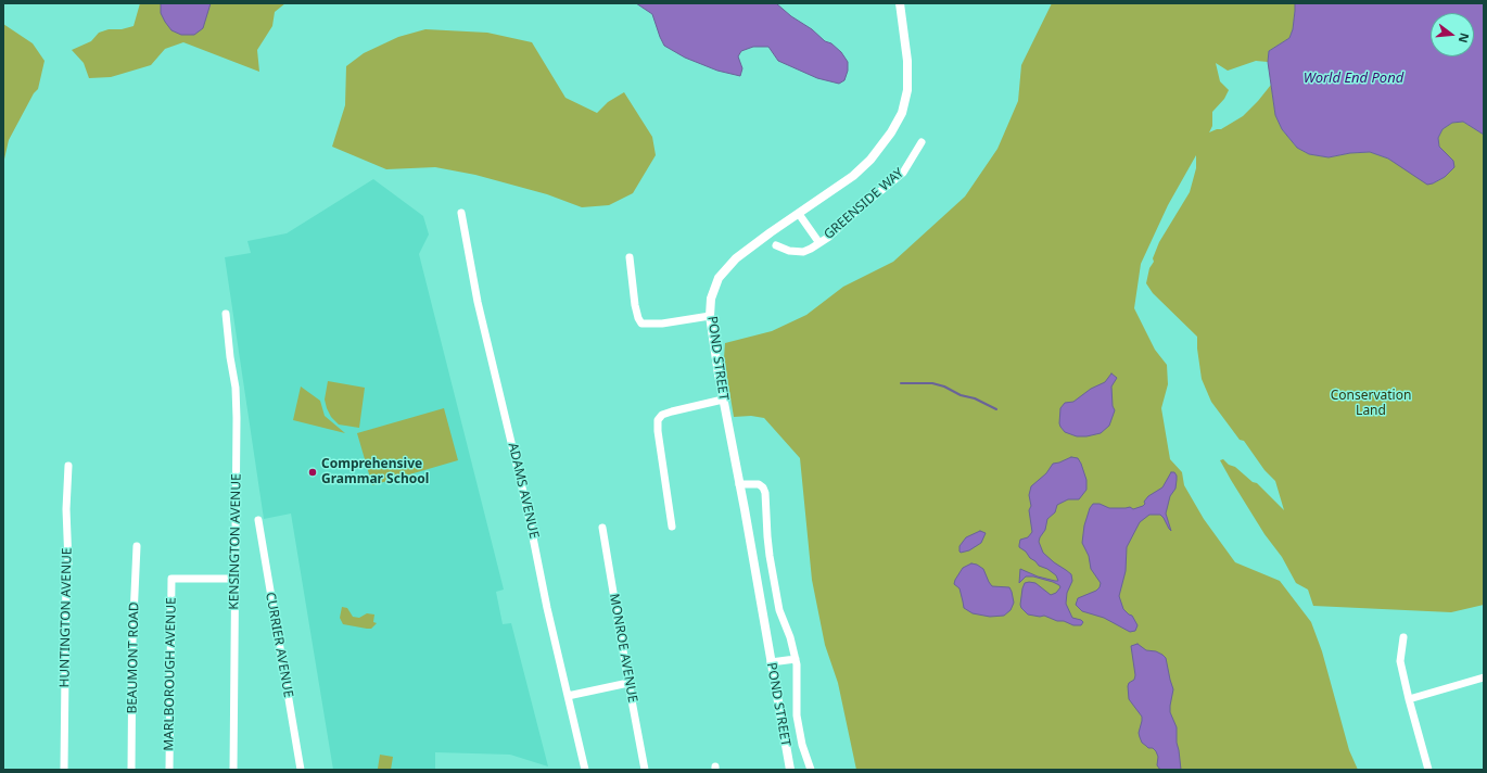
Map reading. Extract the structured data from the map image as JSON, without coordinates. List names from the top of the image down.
{
  "streets": {
    "street": [
      "GREENSIDE WAY",
      "POND STREET",
      "ADAMS AVENUE",
      "KENSINGTON AVENUE",
      "HUNTINGTON AVENUE",
      "CURRIER AVENUE",
      "MONROE AVENUE",
      "BEAUMONT ROAD",
      "MARLBOROUGH AVENUE"
    ]
  },
  "crossings": [
    ["GREENSIDE WAY", "POND STREET"],
    ["KENSINGTON AVENUE", "MARLBOROUGH AVENUE"]
  ],
  "water": ["World End Pond"],
  "parks": ["Conservation Land"],
  "places": ["Comprehensive Grammar School"],
  "north": "right"
}
